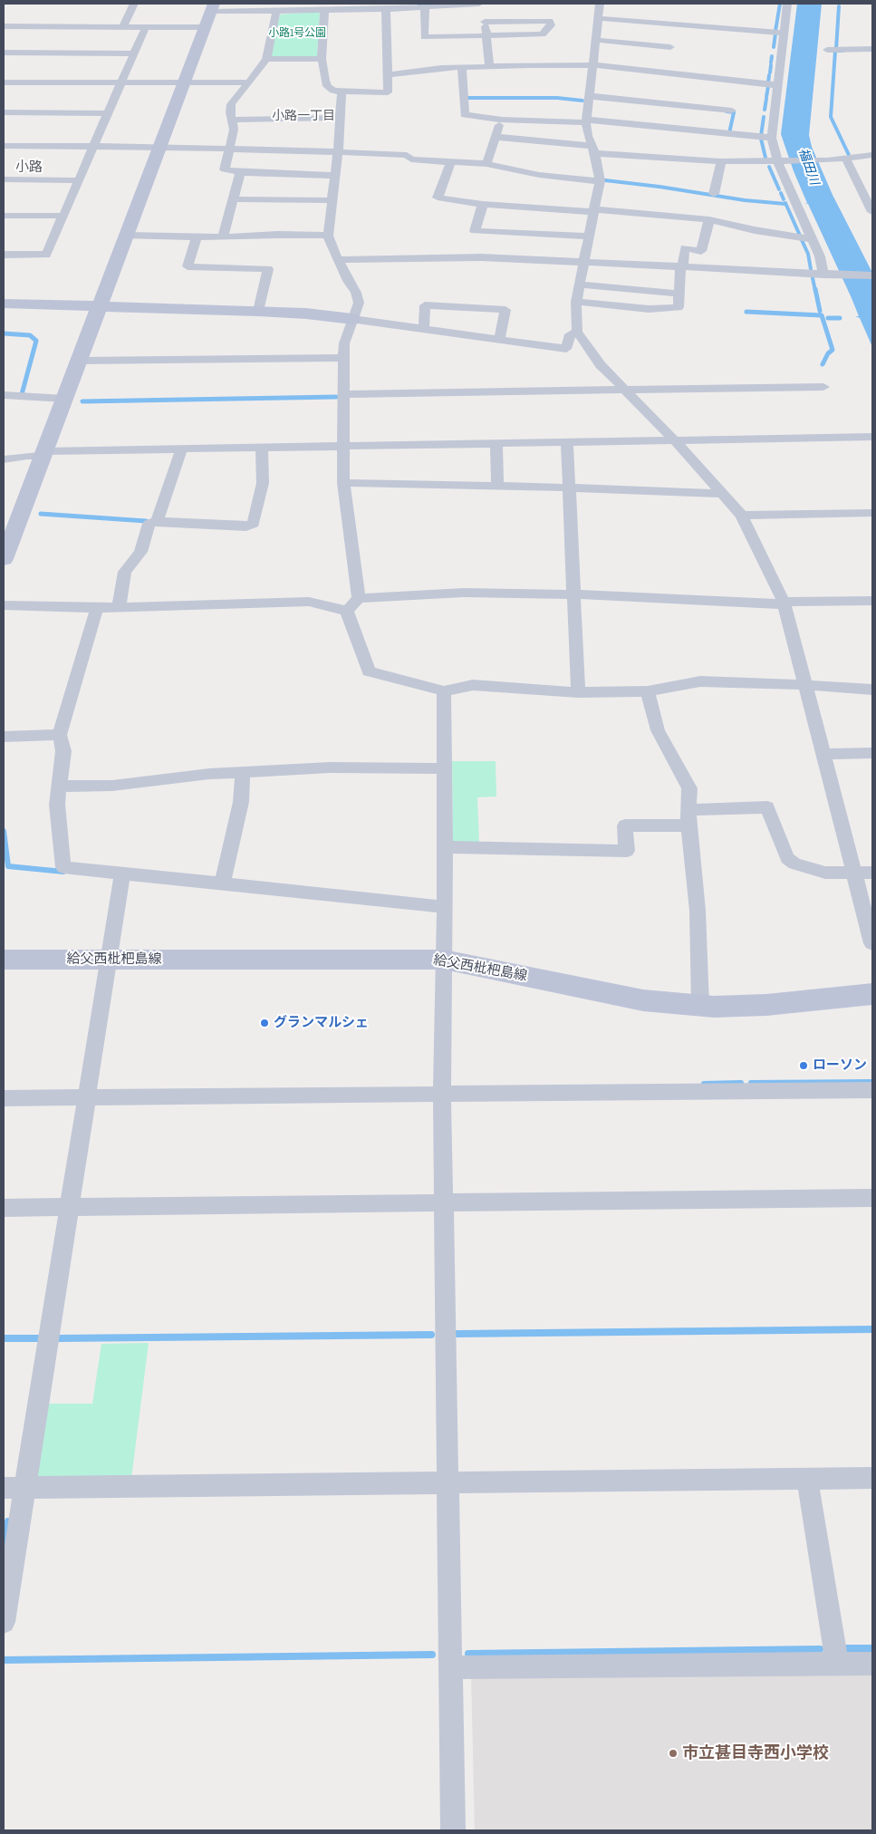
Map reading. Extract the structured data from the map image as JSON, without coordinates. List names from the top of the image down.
{
  "streets": {
    "street": ["給父西枇杷島線"]
  },
  "districts": ["小路一丁目", "小路"],
  "water": ["福田川"],
  "parks": ["小路1号公園"],
  "places": ["グランマルシェ", "ローソン", "市立甚目寺西小学校"]
}
